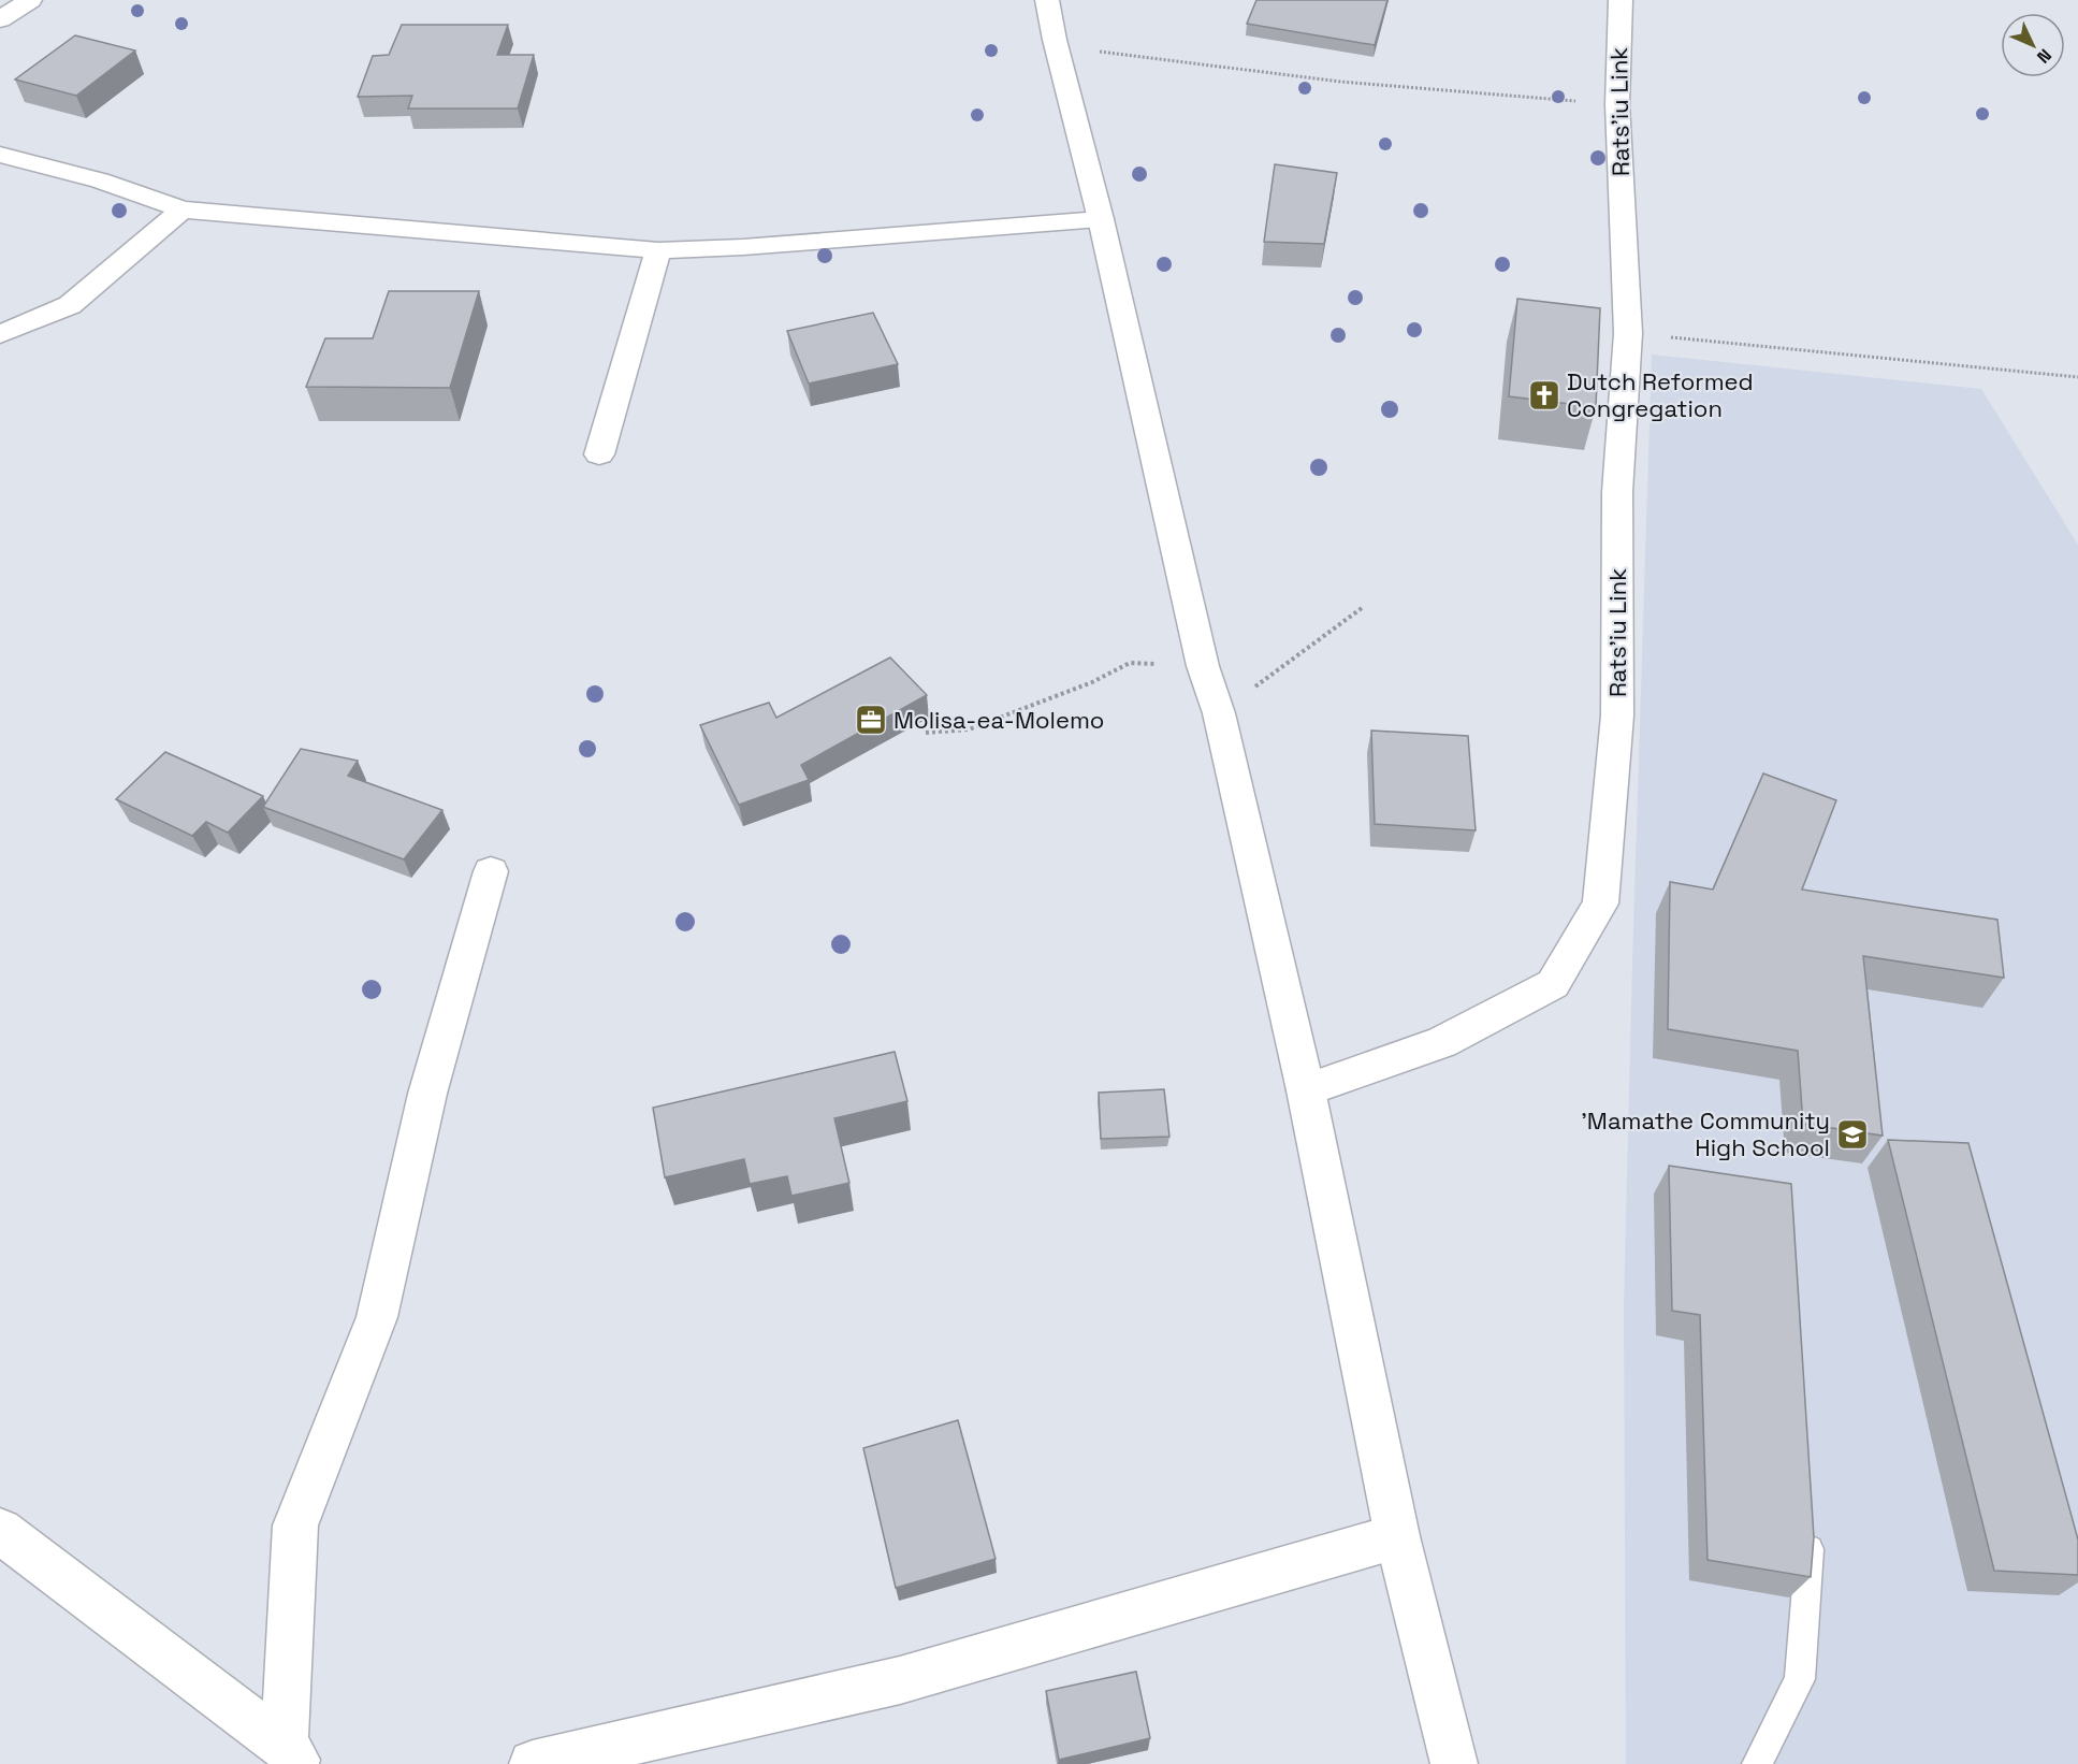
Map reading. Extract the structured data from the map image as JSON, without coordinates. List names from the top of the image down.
{
  "streets": {
    "street": ["Rats'iu Link"]
  },
  "places": {
    "church": ["Dutch Reformed Congregation"],
    "office": ["Molisa-ea-Molemo"],
    "school or university": ["'Mamathe Community High School"]
  },
  "north": "bottom right"
}
